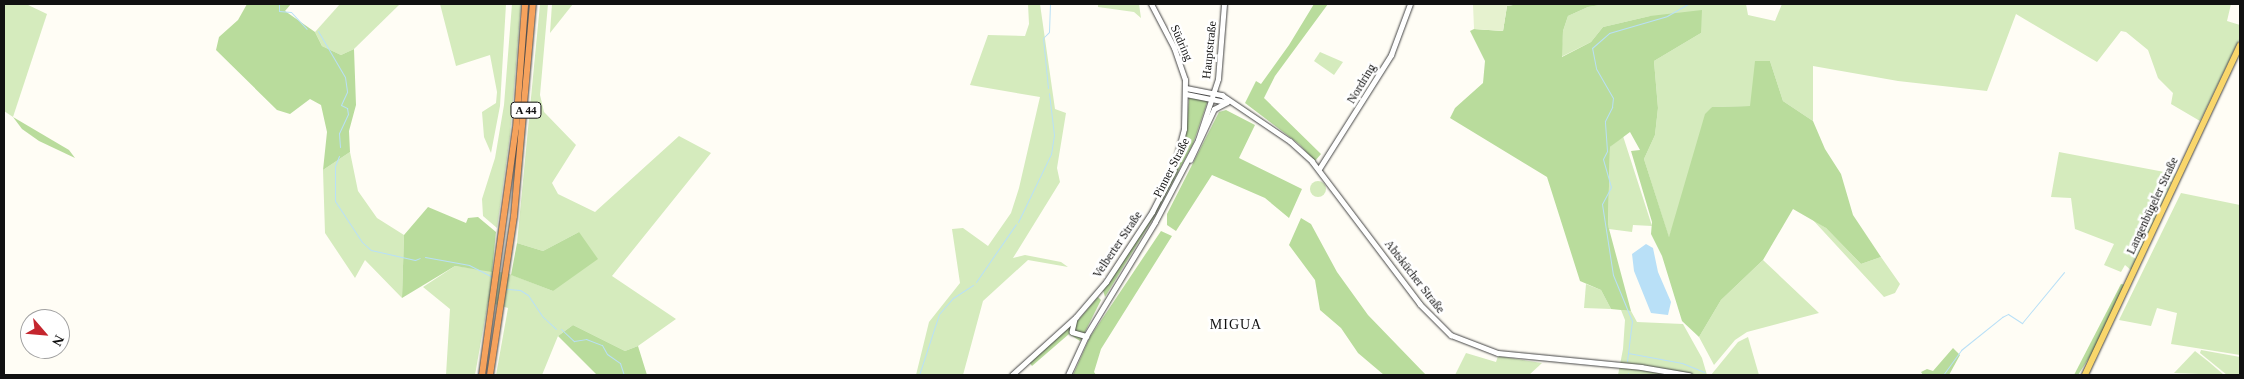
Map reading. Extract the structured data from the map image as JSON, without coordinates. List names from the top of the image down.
{
  "streets": {
    "highway": ["A 44"],
    "main road": ["Langenbügeler Straße"],
    "street": [
      "Südring",
      "Hauptstraße",
      "Nordring",
      "Pinner Straße",
      "Velberter Straße",
      "Abtskücher Straße"
    ]
  },
  "crossings": [
    ["Südring", "Velberter Straße"],
    ["Südring", "Abtskücher Straße"],
    ["Hauptstraße", "Pinner Straße"],
    ["Hauptstraße", "Abtskücher Straße"],
    ["Nordring", "Abtskücher Straße"],
    ["Pinner Straße", "Abtskücher Straße"],
    ["Velberter Straße", "Abtskücher Straße"]
  ],
  "districts": ["MIGUA"],
  "north": "bottom right"
}
